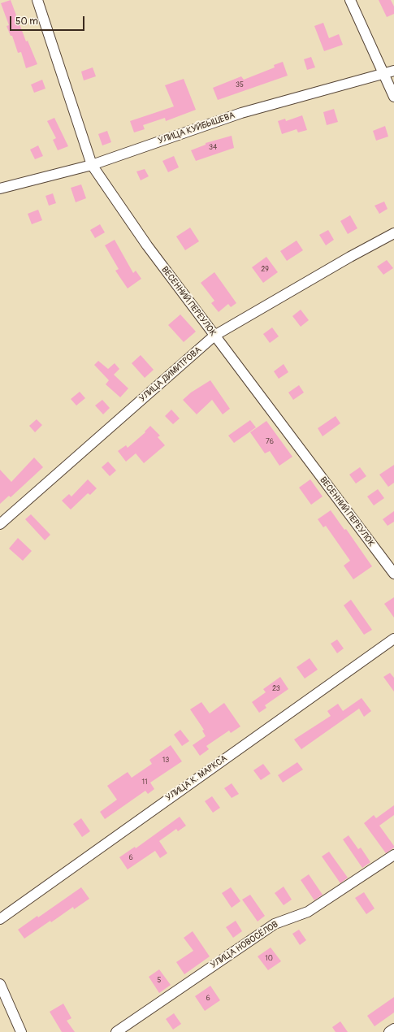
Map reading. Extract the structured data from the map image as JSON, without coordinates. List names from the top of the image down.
{
  "streets": {
    "street": [
      "УЛИЦА КУЙБЫШЕВА",
      "ВЕСЕННИЙ ПЕРЕУЛОК",
      "УЛИЦА ДИМИТРОВА",
      "УЛИЦА К. МАРКСА",
      "УЛИЦА НОВОСЁЛОВ"
    ]
  },
  "crossings": [
    ["УЛИЦА КУЙБЫШЕВА", "ВЕСЕННИЙ ПЕРЕУЛОК"],
    ["ВЕСЕННИЙ ПЕРЕУЛОК", "УЛИЦА ДИМИТРОВА"]
  ],
  "house_numbers": [
    "35",
    "34",
    "29",
    "76",
    "23",
    "13",
    "11",
    "6",
    "10",
    "5",
    "6"
  ],
  "scale_bar": "50 m"
}
